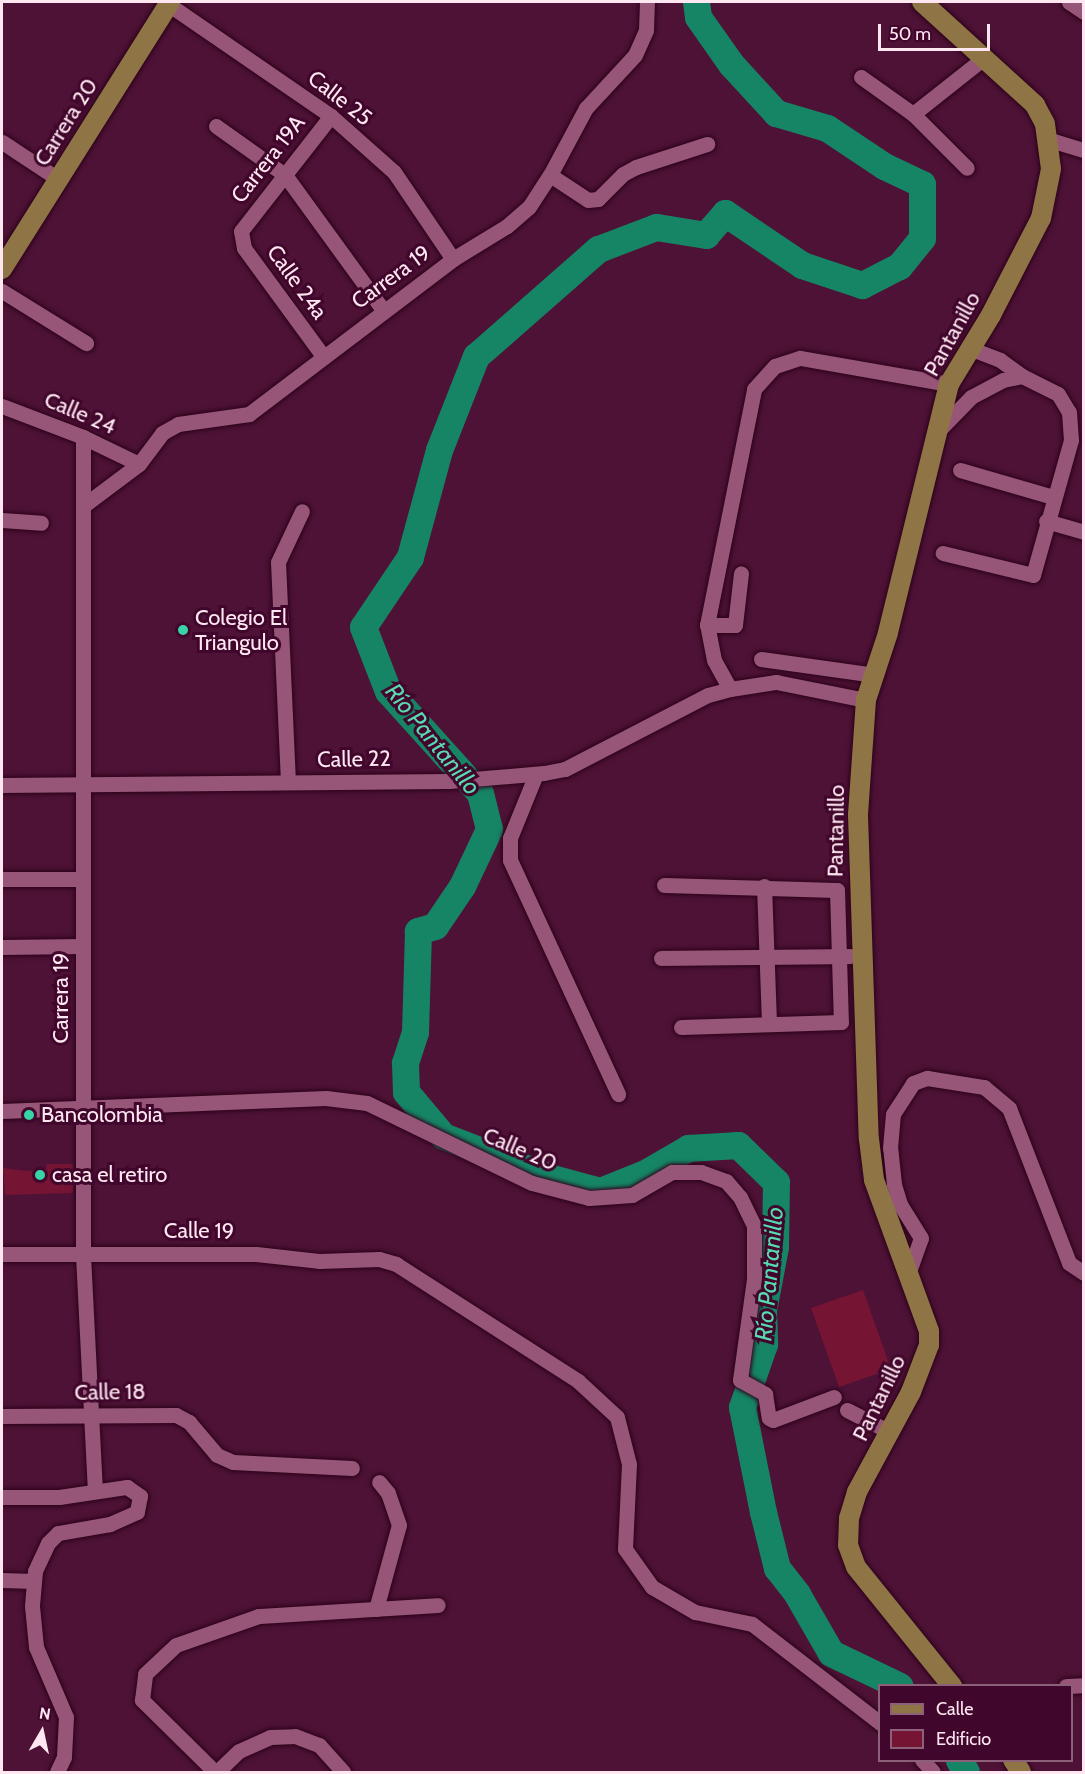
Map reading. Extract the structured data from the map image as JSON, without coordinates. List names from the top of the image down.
{
  "streets": {
    "main road": ["Carrera 20", "Pantanillo"],
    "street": [
      "Calle 25",
      "Carrera 19A",
      "Carrera 19",
      "Calle 24a",
      "Calle 24",
      "Calle 22",
      "Calle 20",
      "Calle 19",
      "Calle 18"
    ]
  },
  "crossings": [
    ["Calle 25", "Carrera 20"],
    ["Calle 25", "Carrera 19A"],
    ["Calle 25", "Carrera 19"],
    ["Carrera 19A", "Calle 24a"],
    ["Carrera 19", "Calle 24a"],
    ["Carrera 19", "Calle 24"],
    ["Carrera 19", "Calle 22"],
    ["Carrera 19", "Calle 20"],
    ["Carrera 19", "Calle 19"],
    ["Carrera 19", "Calle 18"],
    ["Pantanillo", "Calle 22"]
  ],
  "water": ["Río Pantanillo"],
  "places": ["Colegio El Triangulo", "Bancolombia", "casa el retiro"],
  "legend": ["Calle", "Edificio"],
  "scale_bar": "50 m",
  "north": "top"
}
